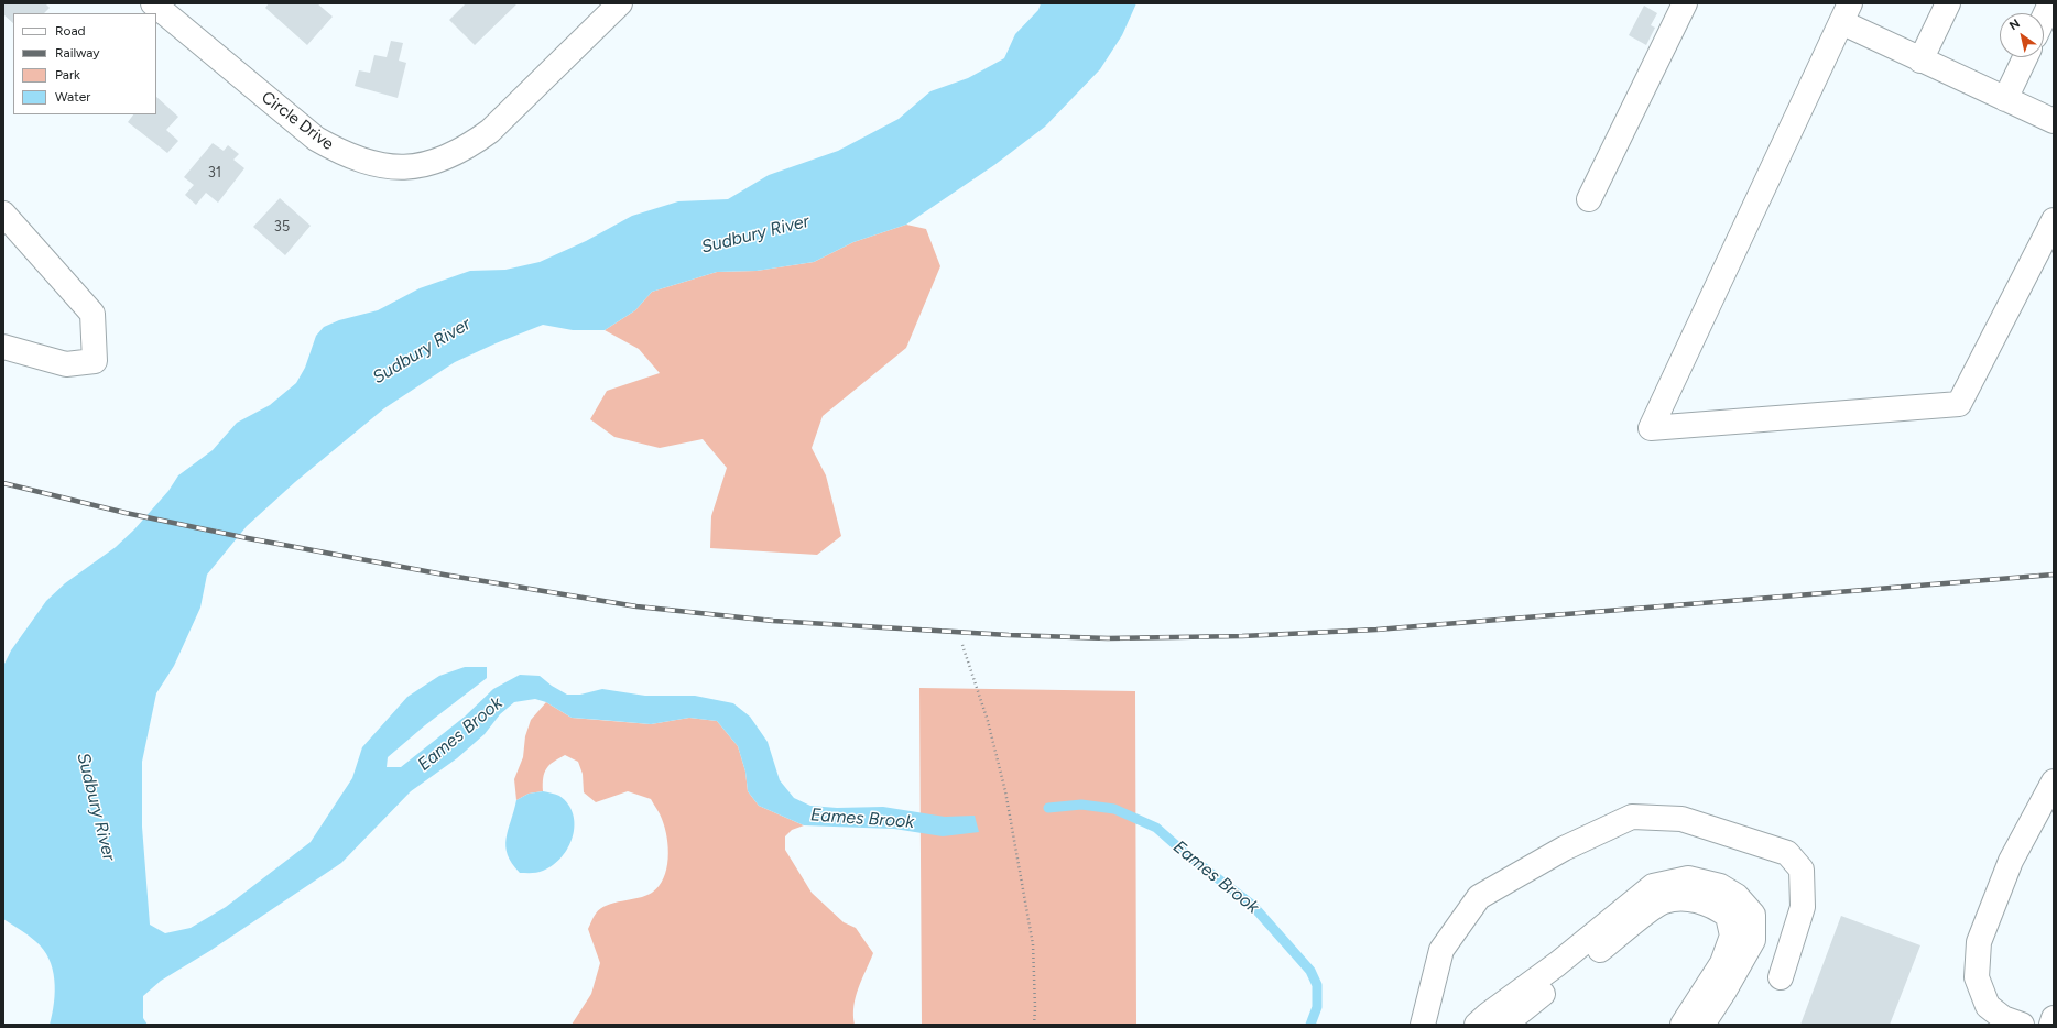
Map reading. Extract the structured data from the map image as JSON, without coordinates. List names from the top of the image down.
{
  "streets": {
    "street": ["Circle Drive"]
  },
  "water": ["Sudbury River", "Eames Brook"],
  "house_numbers": ["31", "35"],
  "legend": [
    "Road",
    "Railway",
    "Park",
    "Water"
  ],
  "north": "top left"
}
